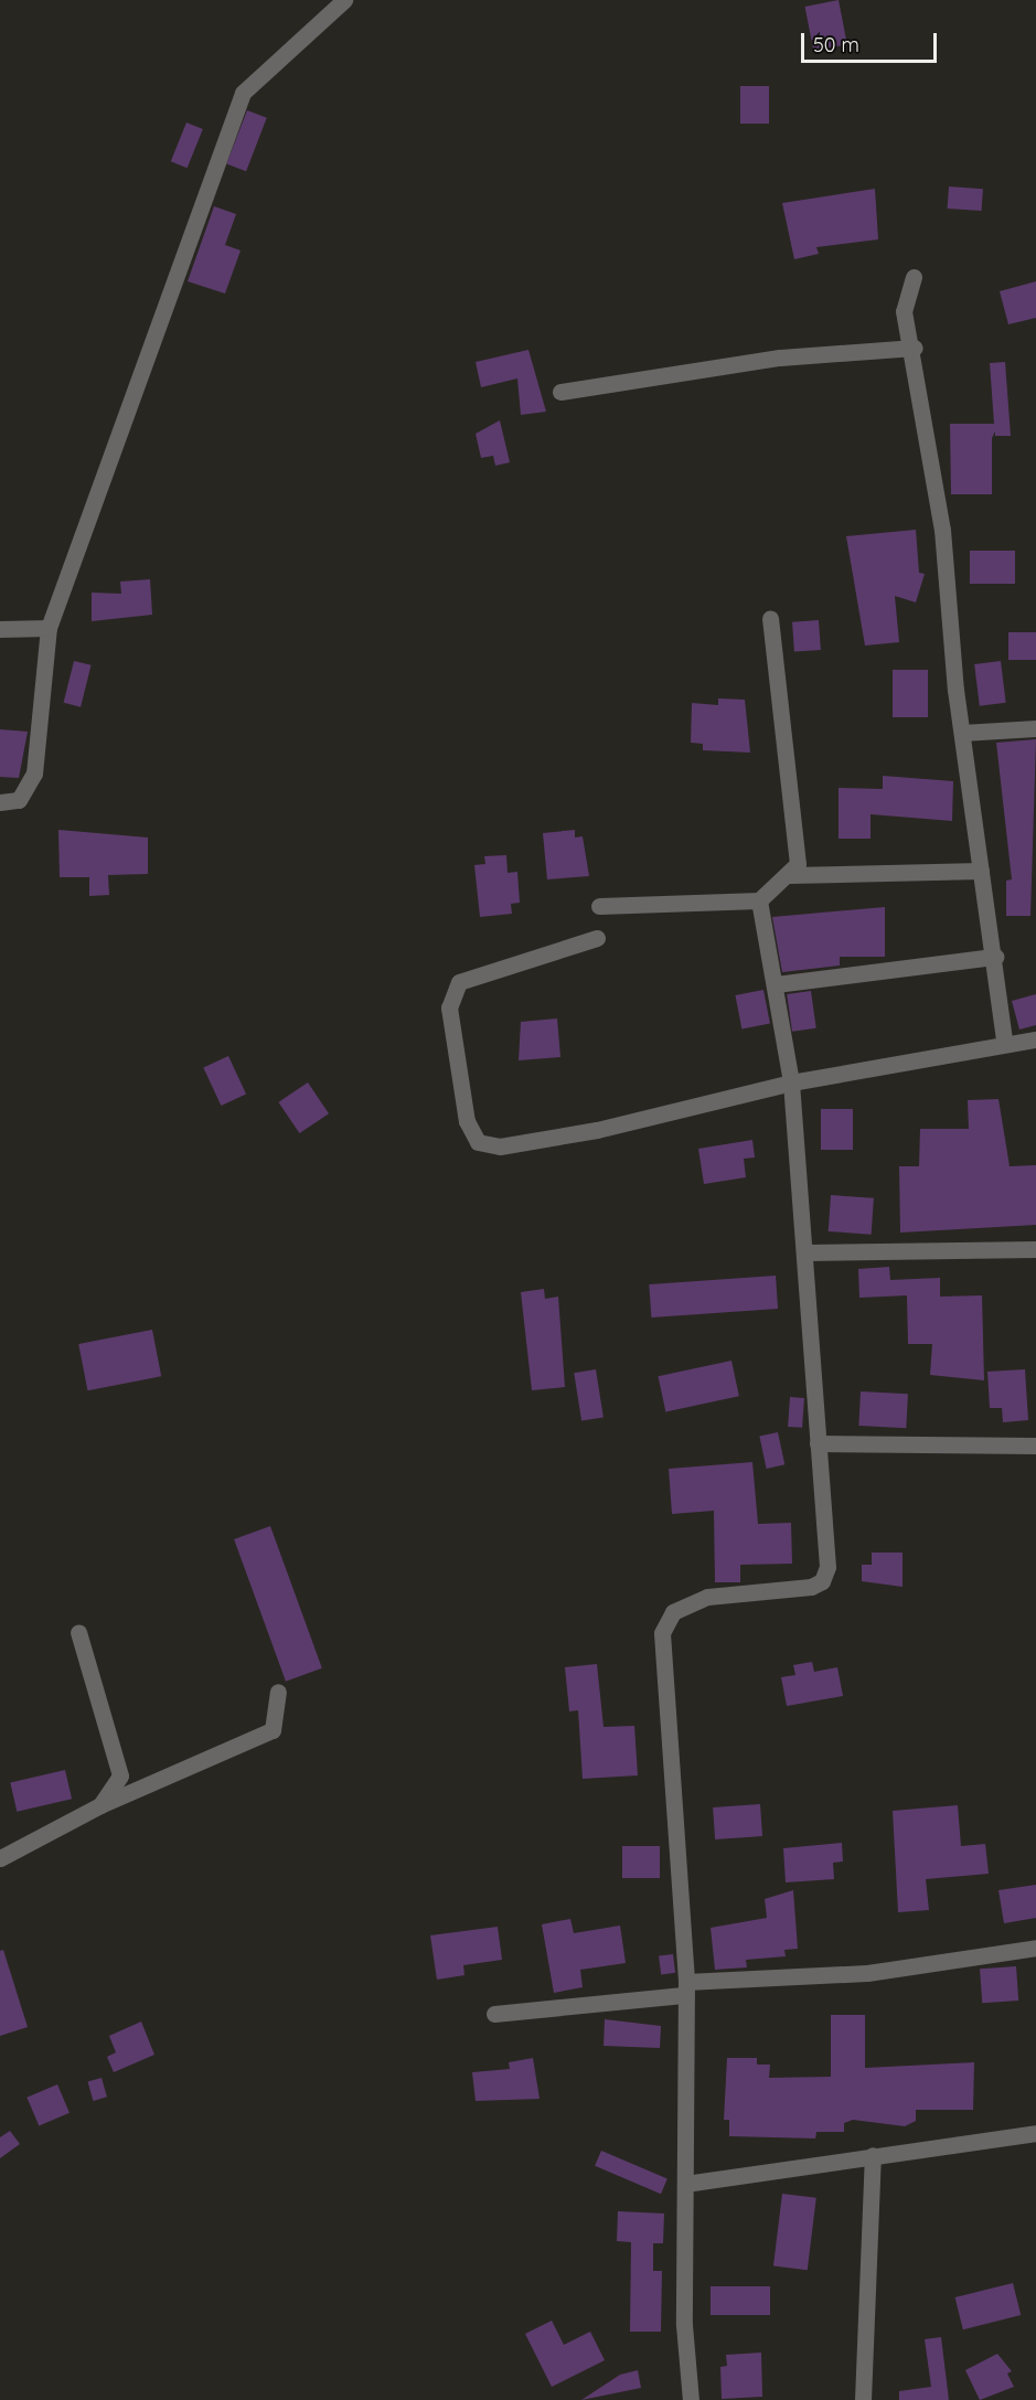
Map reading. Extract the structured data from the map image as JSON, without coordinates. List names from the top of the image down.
{
  "scale_bar": "50 m"
}
